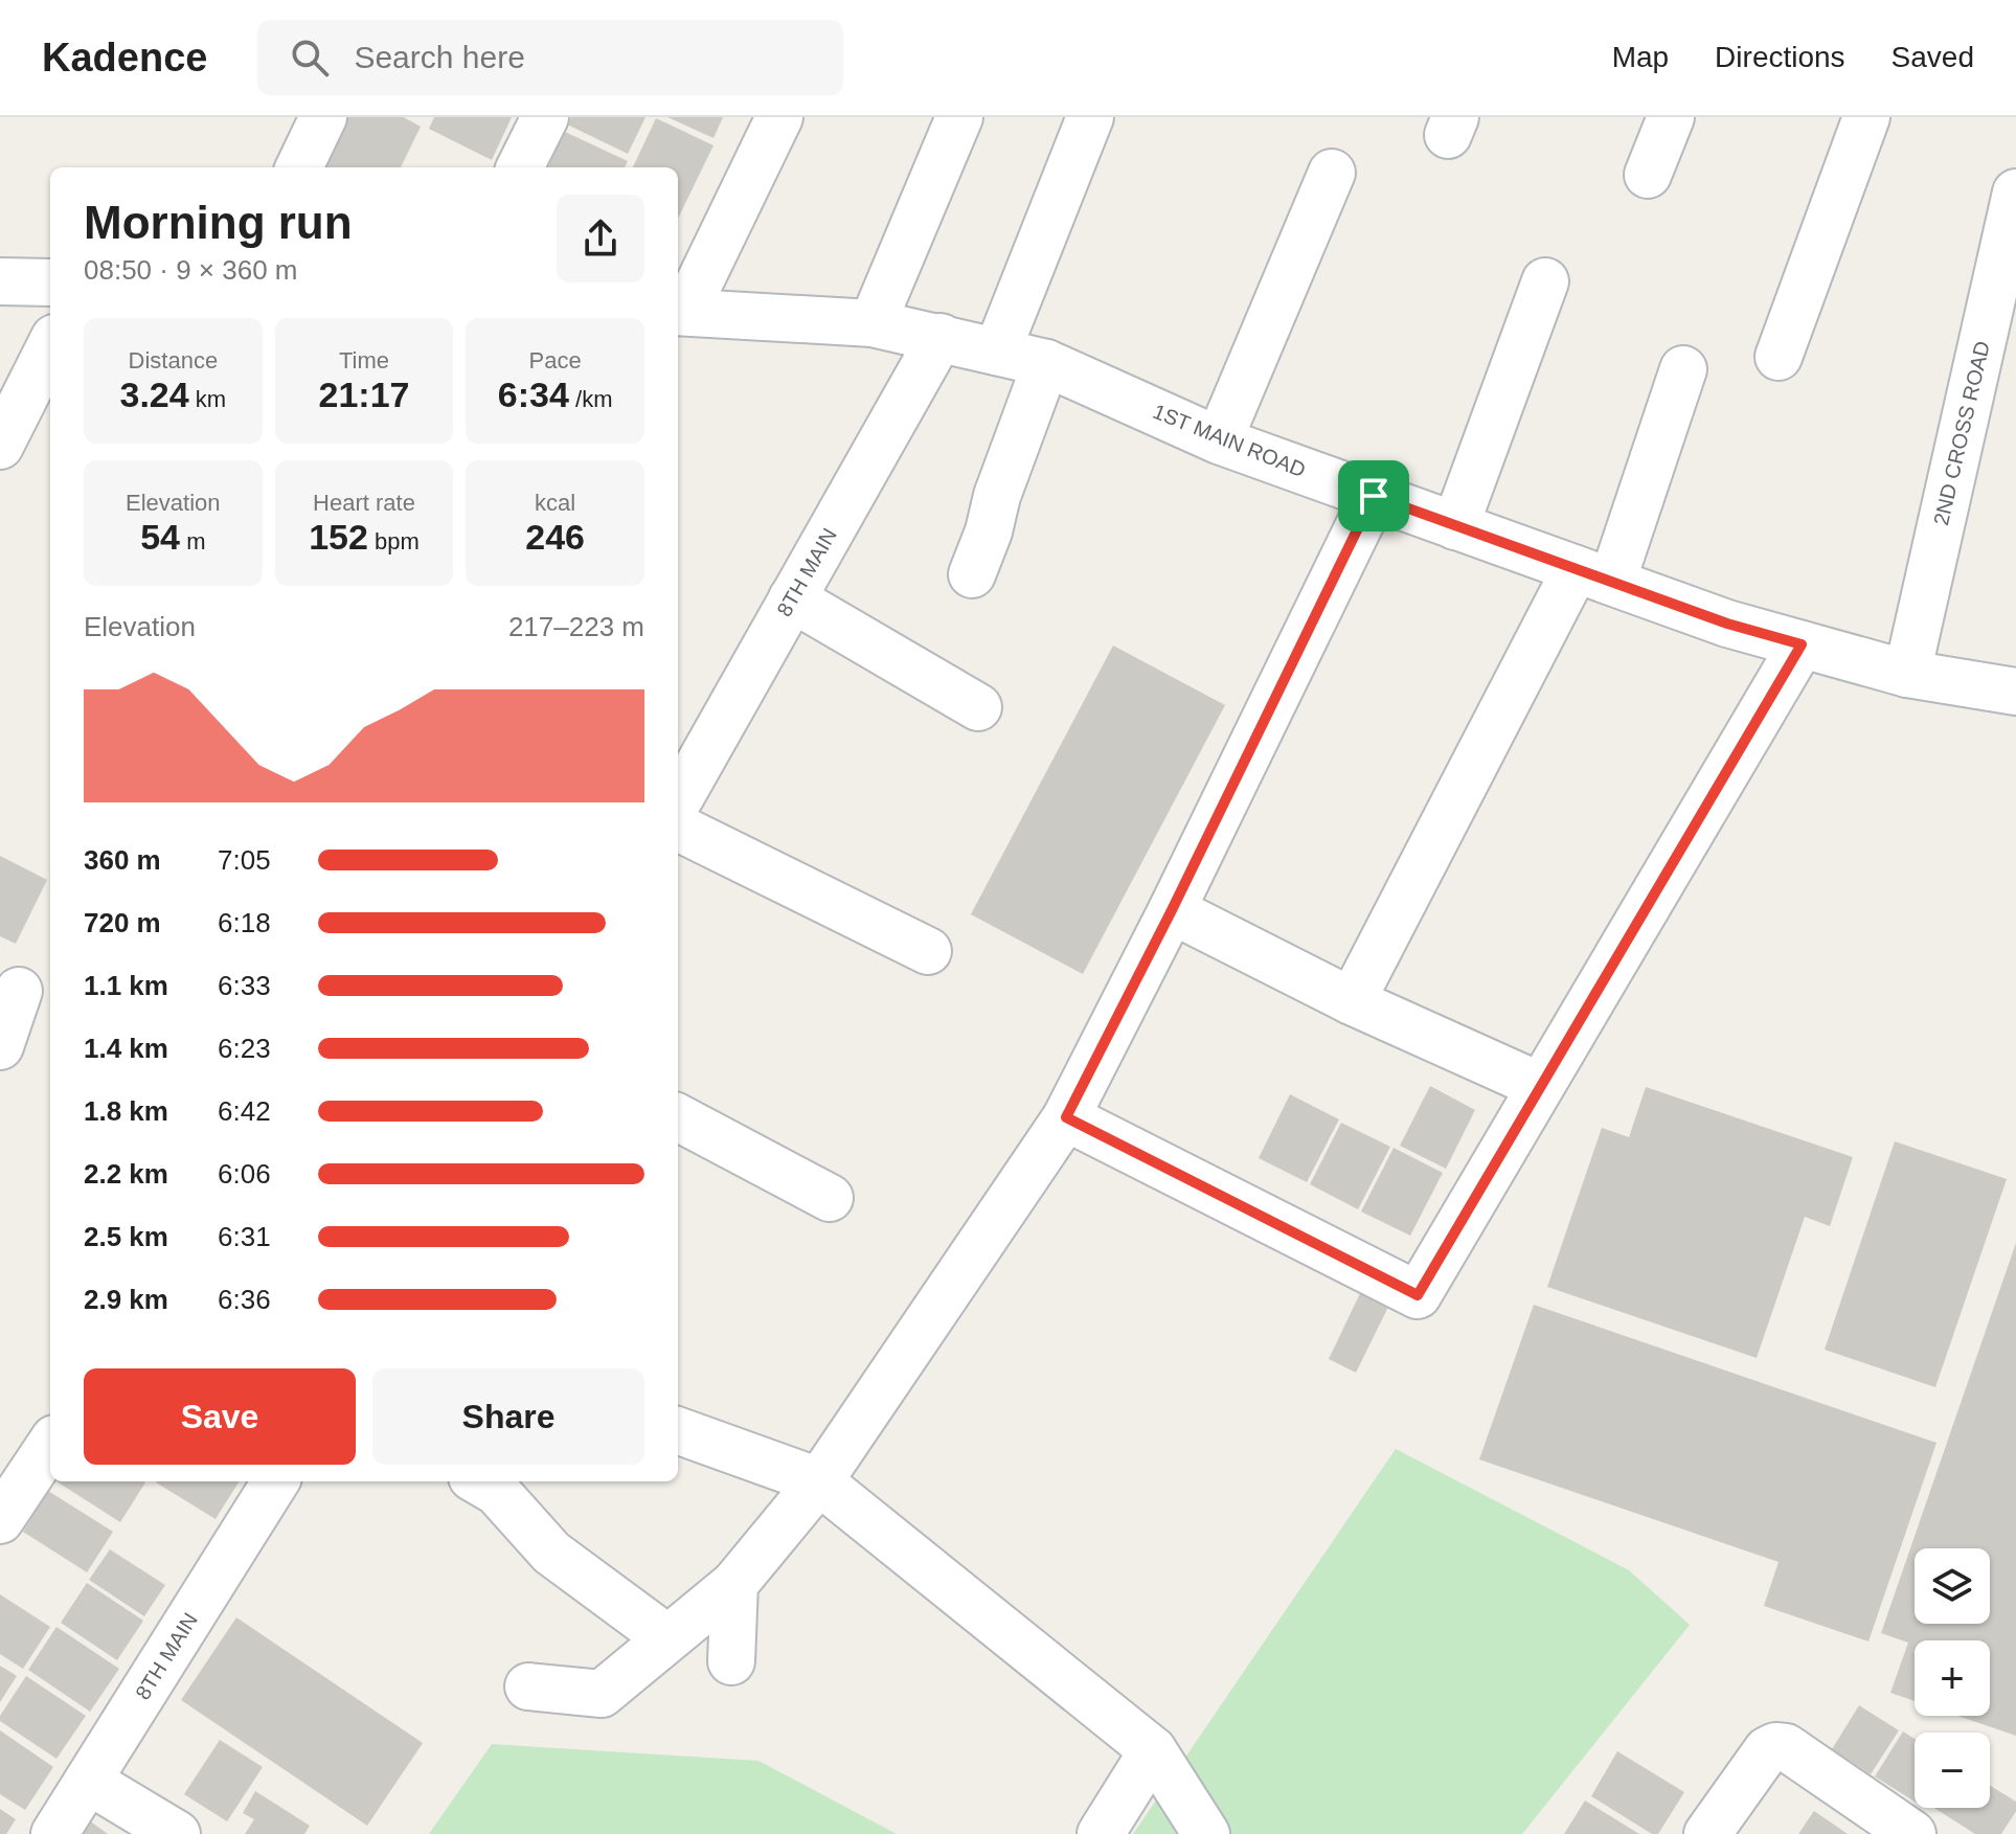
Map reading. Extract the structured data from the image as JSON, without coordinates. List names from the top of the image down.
{
  "streets": {
    "street": ["2ND CROSS ROAD", "1ST MAIN ROAD", "8TH MAIN"]
  },
  "crossings": [
    ["2ND CROSS ROAD", "1ST MAIN ROAD"],
    ["1ST MAIN ROAD", "8TH MAIN"]
  ],
  "page": {
    "header": "Kadence",
    "search": "Search here",
    "nav": ["Map", "Directions", "Saved"],
    "heading": ["Morning run", "08:50 · 9 × 360 m"],
    "stats": [
      ["Distance", "3.24 km"],
      ["Time", "21:17"],
      ["Pace", "6:34 /km"],
      ["Elevation", "54 m"],
      ["Heart rate", "152 bpm"],
      ["kcal", "246"]
    ],
    "chart": ["Elevation", "217–223 m"],
    "list": [
      {
        "name": "360 m",
        "note": "7:05"
      },
      {
        "name": "720 m",
        "note": "6:18"
      },
      {
        "name": "1.1 km",
        "note": "6:33"
      },
      {
        "name": "1.4 km",
        "note": "6:23"
      },
      {
        "name": "1.8 km",
        "note": "6:42"
      },
      {
        "name": "2.2 km",
        "note": "6:06"
      },
      {
        "name": "2.5 km",
        "note": "6:31"
      },
      {
        "name": "2.9 km",
        "note": "6:36"
      }
    ],
    "buttons": ["Save", "Share"],
    "map_buttons": ["+", "−"]
  }
}
